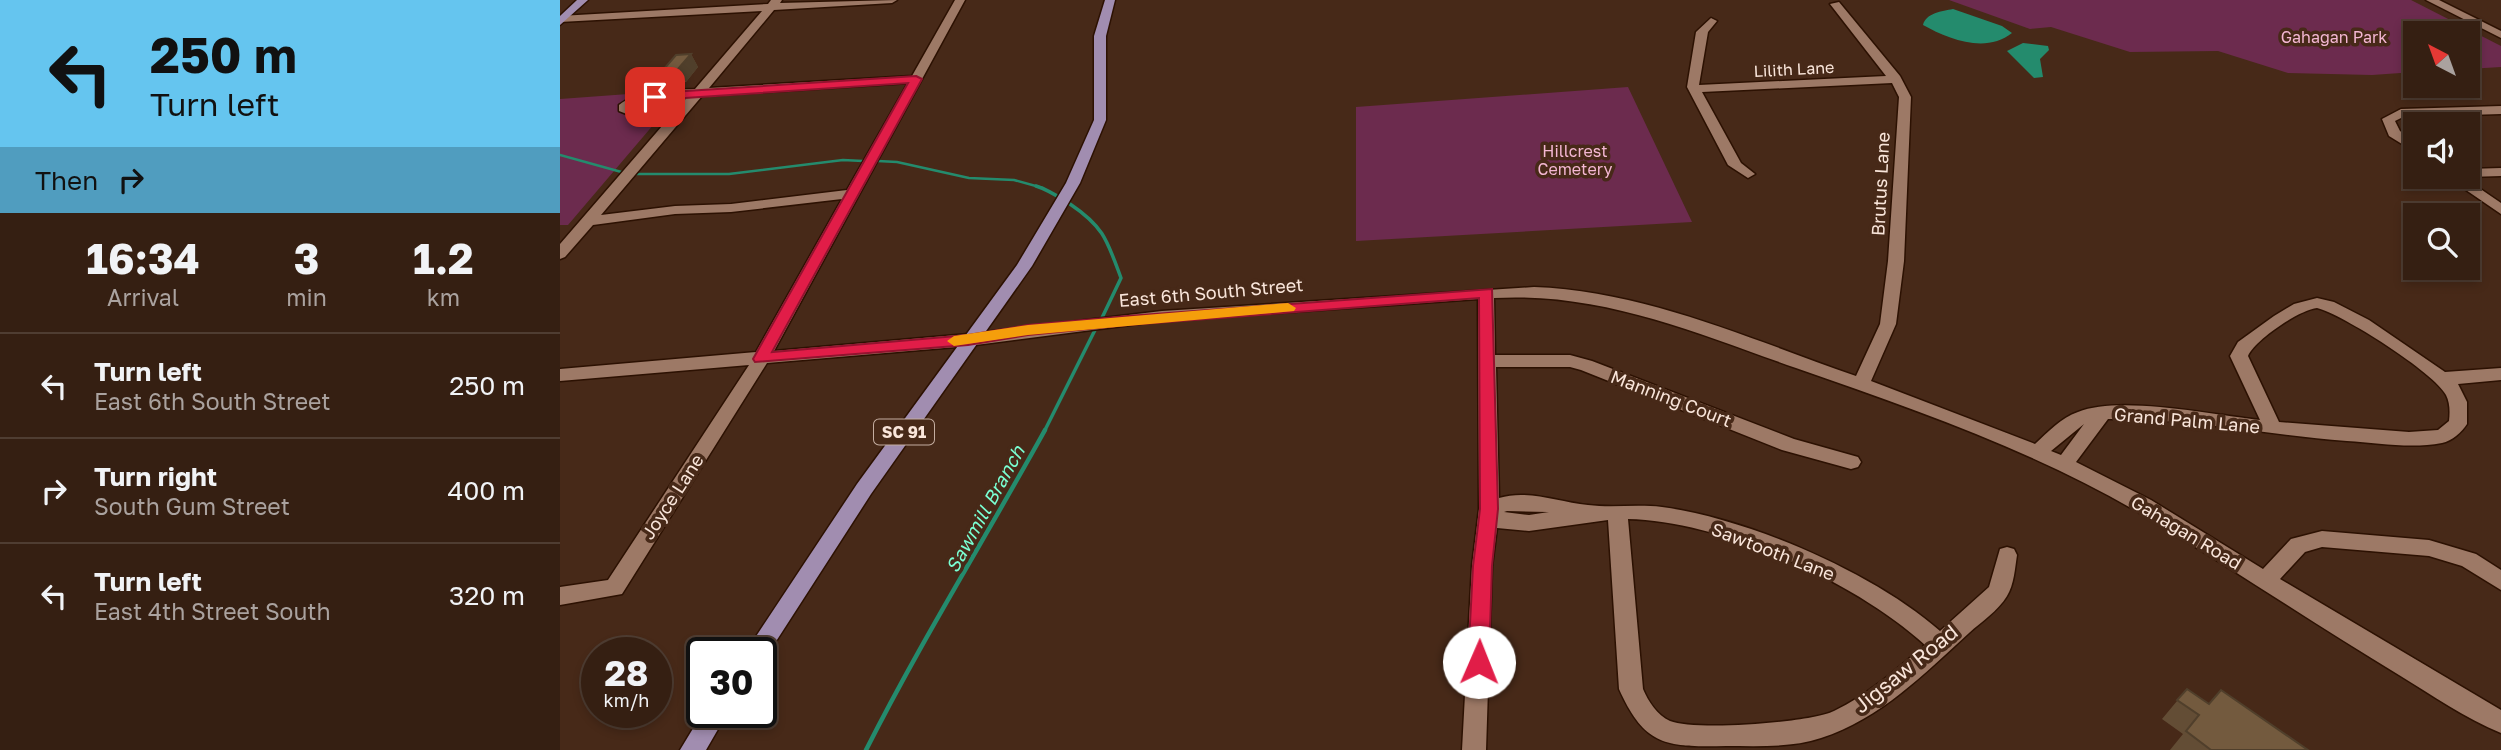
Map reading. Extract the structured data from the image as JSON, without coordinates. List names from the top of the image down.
{
  "streets": {
    "main road": ["SC 91"],
    "street": [
      "Lilith Lane",
      "Brutus Lane",
      "East 6th South Street",
      "Manning Court",
      "Grand Palm Lane",
      "Joyce Lane",
      "Gahagan Road",
      "Sawtooth Lane",
      "Jigsaw Road"
    ]
  },
  "crossings": [
    ["Lilith Lane", "Brutus Lane"],
    ["Brutus Lane", "East 6th South Street"],
    ["Brutus Lane", "Gahagan Road"],
    ["East 6th South Street", "SC 91"],
    ["East 6th South Street", "Joyce Lane"],
    ["East 6th South Street", "Gahagan Road"],
    ["Grand Palm Lane", "Gahagan Road"],
    ["Sawtooth Lane", "Jigsaw Road"]
  ],
  "water": ["Sawmill Branch"],
  "parks": ["Gahagan Park", "Hillcrest Cemetery"],
  "north": "top left",
  "page": {
    "turn": ["250 m", "Turn left"],
    "then": "Then",
    "eta": [
      "16:34",
      "Arrival",
      "3",
      "min",
      "1.2",
      "km"
    ],
    "list": [
      {
        "name": "Turn left",
        "note": "East 6th South Street",
        "value": "250 m"
      },
      {
        "name": "Turn right",
        "note": "South Gum Street",
        "value": "400 m"
      },
      {
        "name": "Turn left",
        "note": "East 4th Street South",
        "value": "320 m"
      }
    ],
    "speed": "28 km/h",
    "limit": "30"
  }
}
